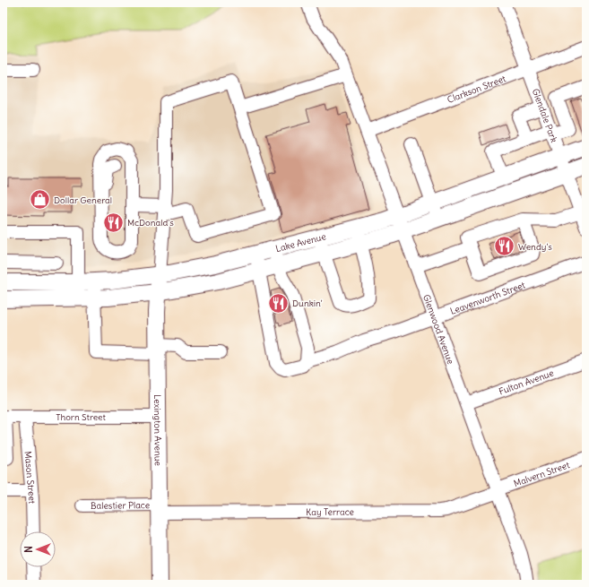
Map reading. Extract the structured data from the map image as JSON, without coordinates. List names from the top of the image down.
{
  "streets": {
    "main road": ["Lake Avenue", "Lexington Avenue"],
    "street": [
      "Clarkson Street",
      "Glendale Park",
      "Leavenworth Street",
      "Glenwood Avenue",
      "Fulton Avenue",
      "Thorn Street",
      "Malvern Street",
      "Mason Street",
      "Balestier Place",
      "Kay Terrace"
    ]
  },
  "crossings": [
    ["Clarkson Street", "Glendale Park"],
    ["Clarkson Street", "Glenwood Avenue"],
    ["Glendale Park", "Lake Avenue"],
    ["Lake Avenue", "Leavenworth Street"],
    ["Lake Avenue", "Glenwood Avenue"],
    ["Lake Avenue", "Lexington Avenue"],
    ["Leavenworth Street", "Glenwood Avenue"],
    ["Glenwood Avenue", "Fulton Avenue"],
    ["Glenwood Avenue", "Malvern Street"],
    ["Glenwood Avenue", "Kay Terrace"],
    ["Thorn Street", "Lexington Avenue"],
    ["Thorn Street", "Mason Street"],
    ["Lexington Avenue", "Balestier Place"],
    ["Lexington Avenue", "Kay Terrace"],
    ["Malvern Street", "Kay Terrace"],
    ["Balestier Place", "Kay Terrace"]
  ],
  "places": {
    "shop": ["Dollar General"],
    "restaurant": ["McDonald's", "Wendy's", "Dunkin'"]
  },
  "north": "left"
}
